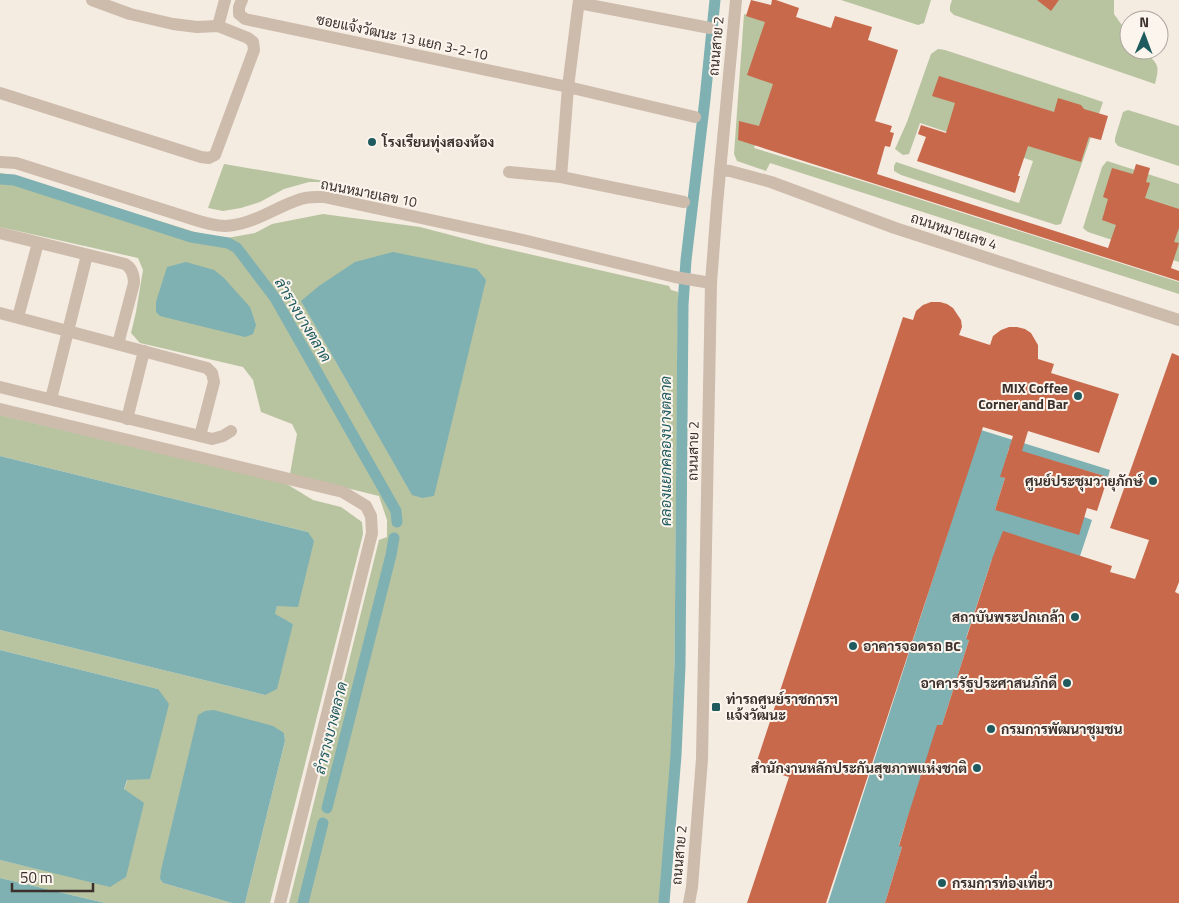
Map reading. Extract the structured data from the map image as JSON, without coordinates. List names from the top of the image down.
{
  "streets": {
    "street": [
      "ซอยแจ้งวัฒนะ 13 แยก 3-2-10",
      "ถนนสาย 2",
      "ถนนหมายเลข 10",
      "ถนนหมายเลข 4"
    ]
  },
  "crossings": [
    ["ถนนสาย 2", "ถนนหมายเลข 10"],
    ["ถนนสาย 2", "ถนนหมายเลข 4"]
  ],
  "water": ["ลำรางบางตลาด", "คลองแยกคลองบางตลาด"],
  "places": {
    "other": [
      "โรงเรียนทุ่งสองห้อง",
      "MIX Coffee Corner and Bar",
      "ศูนย์ประชุมวายุภักษ์",
      "สถาบันพระปกเกล้า",
      "อาคารจอดรถ BC",
      "อาคารรัฐประศาสนภักดี",
      "กรมการพัฒนาชุมชน",
      "สำนักงานหลักประกันสุขภาพแห่งชาติ",
      "กรมการท่องเที่ยว"
    ],
    "transit": ["ท่ารถศูนย์ราชการฯ แจ้งวัฒนะ"]
  },
  "scale_bar": "50 m",
  "north": "top"
}
